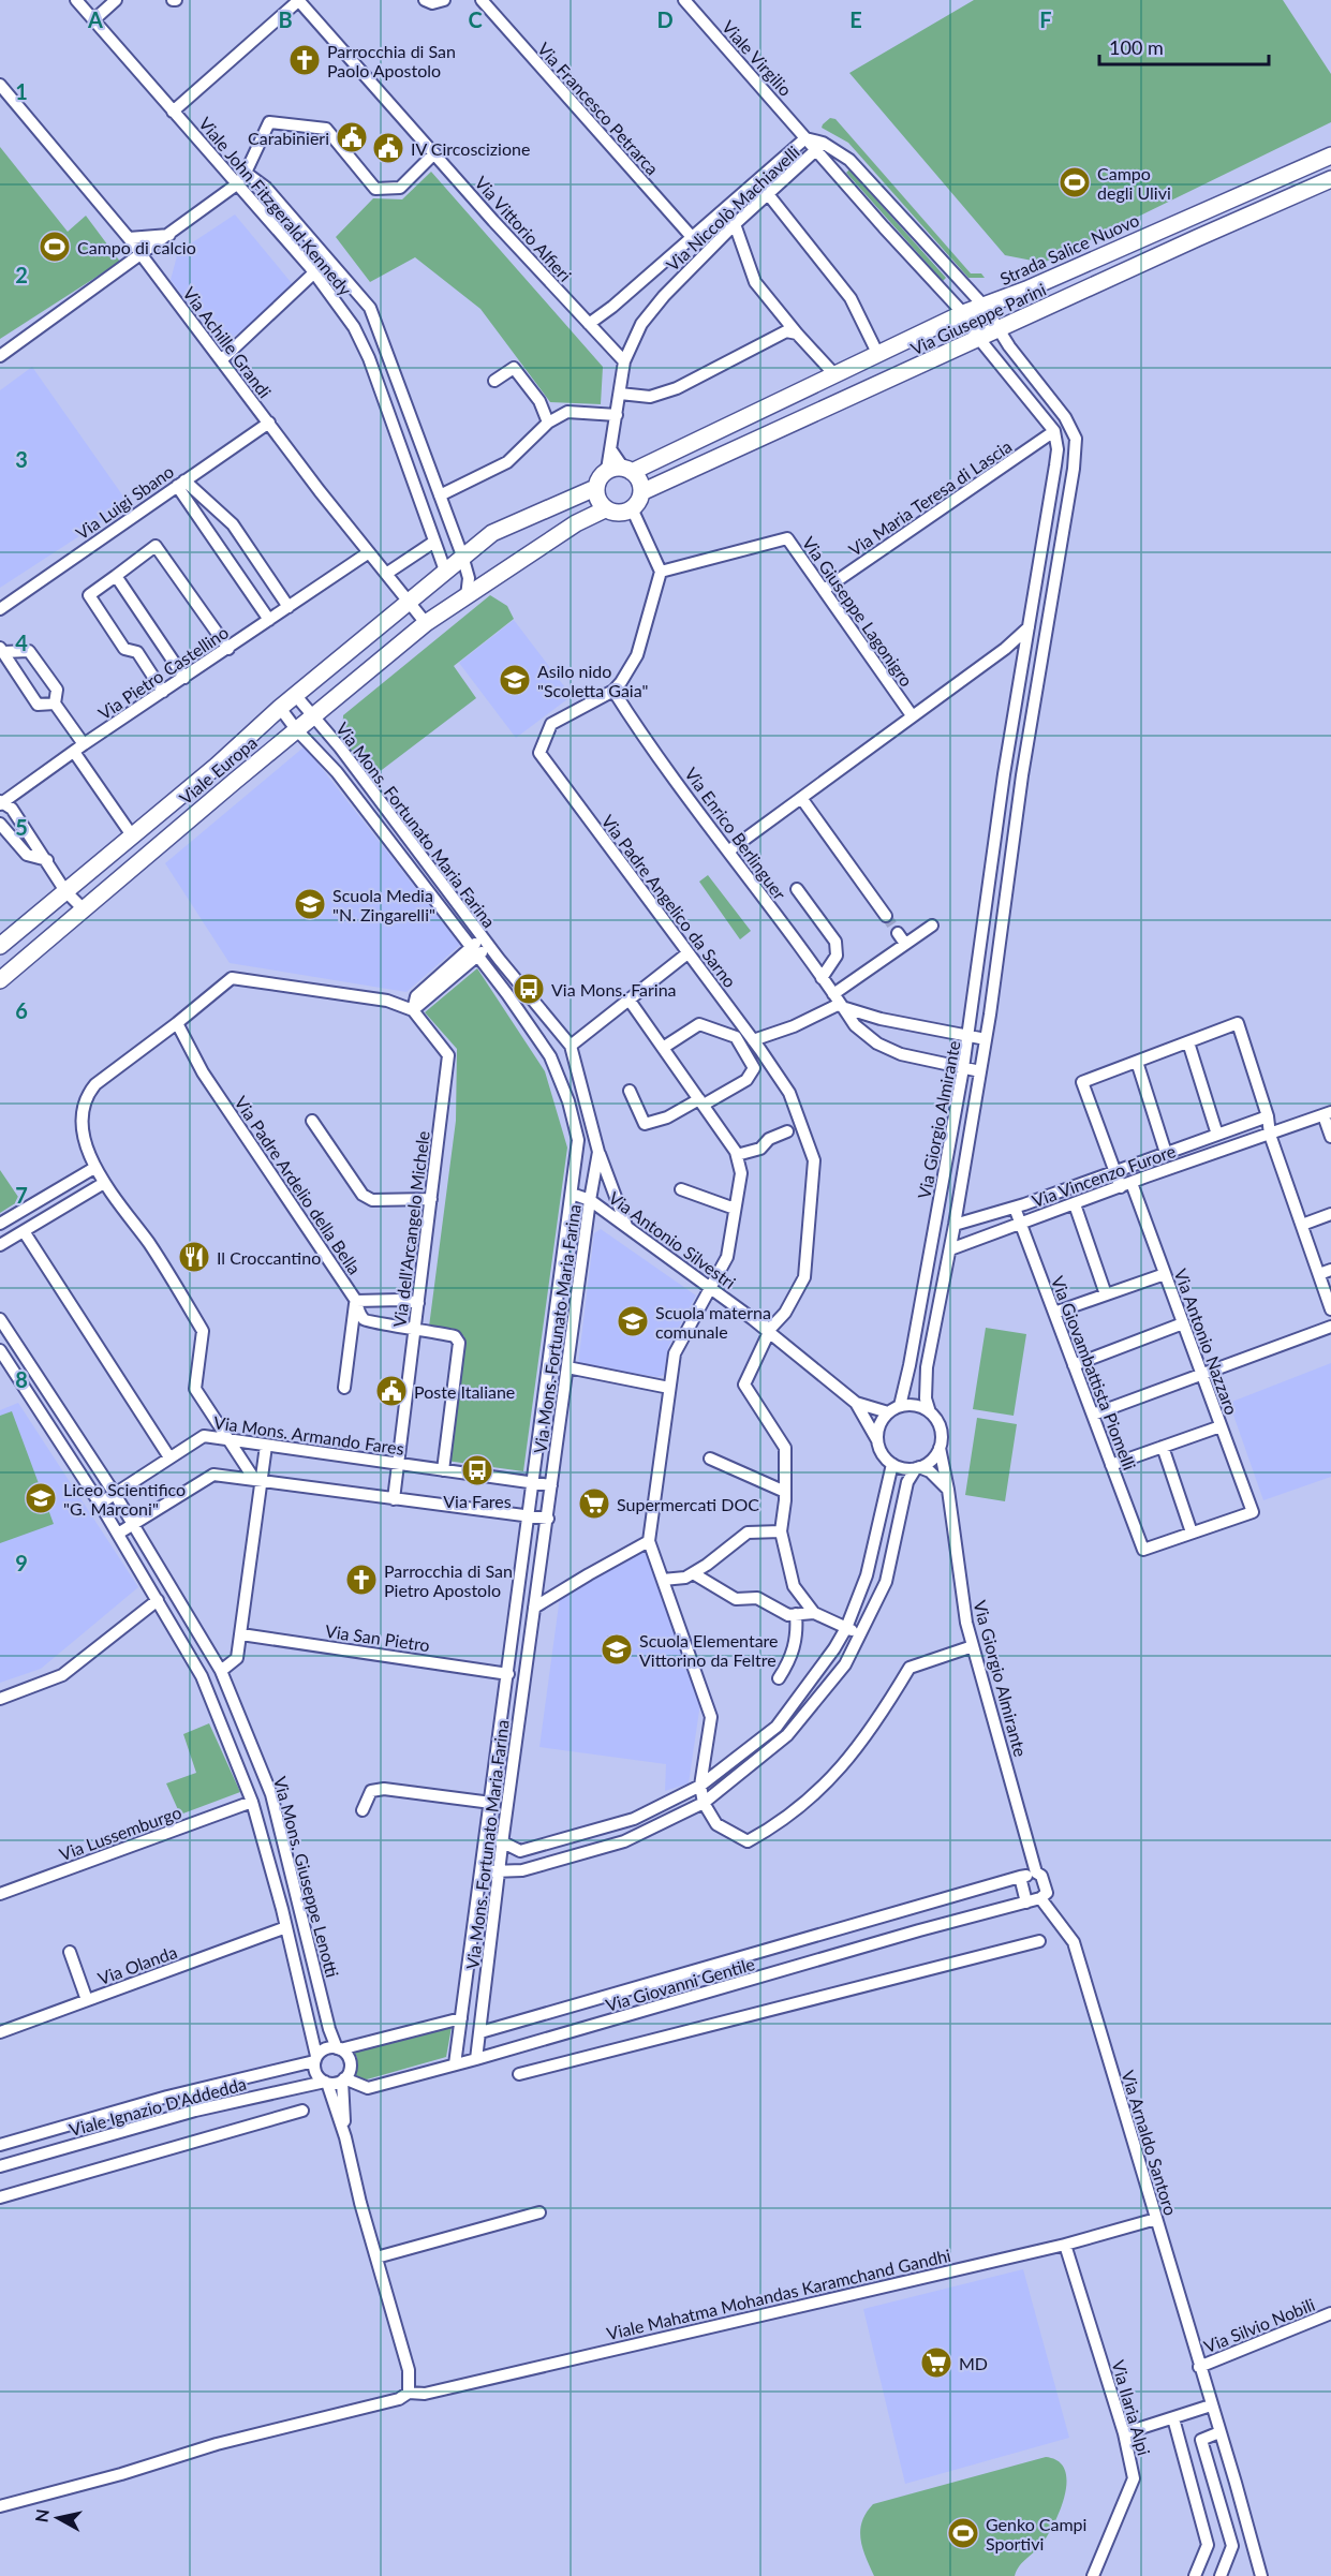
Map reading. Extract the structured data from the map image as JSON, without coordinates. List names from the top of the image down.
{
  "streets": {
    "street": [
      "Viale Virgilio",
      "Via Francesco Petrarca",
      "Viale John Fitzgerald Kennedy",
      "Via Niccolò Machiavelli",
      "Via Vittorio Alfieri",
      "Strada Salice Nuovo",
      "Via Giuseppe Parini",
      "Via Achille Grandi",
      "Via Maria Teresa di Lascia",
      "Via Luigi Sbano",
      "Via Giuseppe Lagonigro",
      "Via Pietro Castellino",
      "Viale Europa",
      "Via Mons. Fortunato Maria Farina",
      "Via Enrico Berlinguer",
      "Via Padre Angelico da Sarno",
      "Via Giorgio Almirante",
      "Via Vincenzo Furore",
      "Via Padre Ardelio della Bella",
      "Via dell'Arcangelo Michele",
      "Via Antonio Silvestri",
      "Via Antonio Nazzaro",
      "Via Giovambattista Piomelli",
      "Via Mons. Armando Fares",
      "Via San Pietro",
      "Via Lussemburgo",
      "Via Mons. Giuseppe Lenotti",
      "Via Olanda",
      "Via Giovanni Gentile",
      "Viale Ignazio D'Addedda",
      "Via Arnaldo Santoro",
      "Viale Mahatma Mohandas Karamchand Gandhi",
      "Via Silvio Nobili",
      "Via Ilaria Alpi"
    ]
  },
  "crossings": [
    ["Viale Virgilio", "Via Niccolò Machiavelli"],
    ["Viale Virgilio", "Strada Salice Nuovo"],
    ["Viale Virgilio", "Via Giuseppe Parini"],
    ["Viale Virgilio", "Via Maria Teresa di Lascia"],
    ["Via Francesco Petrarca", "Via Niccolò Machiavelli"],
    ["Viale John Fitzgerald Kennedy", "Viale Europa"],
    ["Via Niccolò Machiavelli", "Via Vittorio Alfieri"],
    ["Strada Salice Nuovo", "Via Giuseppe Parini"],
    ["Via Achille Grandi", "Via Luigi Sbano"],
    ["Via Achille Grandi", "Via Pietro Castellino"],
    ["Via Achille Grandi", "Viale Europa"],
    ["Via Maria Teresa di Lascia", "Via Giuseppe Lagonigro"],
    ["Via Giuseppe Lagonigro", "Via Padre Angelico da Sarno"],
    ["Viale Europa", "Via Mons. Fortunato Maria Farina"],
    ["Via Mons. Fortunato Maria Farina", "Via Antonio Silvestri"],
    ["Via Mons. Fortunato Maria Farina", "Via Mons. Armando Fares"],
    ["Via Mons. Fortunato Maria Farina", "Via San Pietro"],
    ["Via Mons. Fortunato Maria Farina", "Via Giovanni Gentile"],
    ["Via Enrico Berlinguer", "Via Padre Angelico da Sarno"],
    ["Via Enrico Berlinguer", "Via Giorgio Almirante"],
    ["Via Padre Angelico da Sarno", "Via Antonio Silvestri"],
    ["Via Giorgio Almirante", "Via Vincenzo Furore"],
    ["Via Giorgio Almirante", "Via Antonio Silvestri"],
    ["Via Giorgio Almirante", "Via Giovanni Gentile"],
    ["Via Giorgio Almirante", "Via Arnaldo Santoro"],
    ["Via Vincenzo Furore", "Via Antonio Nazzaro"],
    ["Via Vincenzo Furore", "Via Giovambattista Piomelli"],
    ["Via Padre Ardelio della Bella", "Via dell'Arcangelo Michele"],
    ["Via dell'Arcangelo Michele", "Via Mons. Armando Fares"],
    ["Via Antonio Nazzaro", "Via Giovambattista Piomelli"],
    ["Via Mons. Armando Fares", "Via Mons. Giuseppe Lenotti"],
    ["Via Mons. Giuseppe Lenotti", "Via Giovanni Gentile"],
    ["Via Mons. Giuseppe Lenotti", "Viale Ignazio D'Addedda"],
    ["Via Giovanni Gentile", "Viale Ignazio D'Addedda"],
    ["Via Giovanni Gentile", "Via Arnaldo Santoro"],
    ["Via Arnaldo Santoro", "Viale Mahatma Mohandas Karamchand Gandhi"],
    ["Via Arnaldo Santoro", "Via Silvio Nobili"],
    ["Viale Mahatma Mohandas Karamchand Gandhi", "Via Ilaria Alpi"]
  ],
  "places": {
    "church": ["Parrocchia di San Paolo Apostolo", "Parrocchia di San Pietro Apostolo"],
    "public building": ["Carabinieri", "IV Circoscizione", "Poste Italiane"],
    "sports": ["Campo degli Ulivi", "Campo di calcio", "Genko Campi Sportivi"],
    "school or university": [
      "Asilo nido \"Scoletta Gaia\"",
      "Scuola Media \"N. Zingarelli\"",
      "Scuola materna comunale",
      "Liceo Scientifico \"G. Marconi\"",
      "Scuola Elementare Vittorino da Feltre"
    ],
    "bus stop": ["Via Mons. Farina", "Via Fares"],
    "restaurant": ["Il Croccantino"],
    "supermarket": ["Supermercati DOC", "MD"]
  },
  "scale_bar": "100 m",
  "north": "left",
  "grid": {
    "columns": [
      "A",
      "B",
      "C",
      "D",
      "E",
      "F"
    ],
    "rows": [
      "1",
      "2",
      "3",
      "4",
      "5",
      "6",
      "7",
      "8",
      "9"
    ]
  }
}
